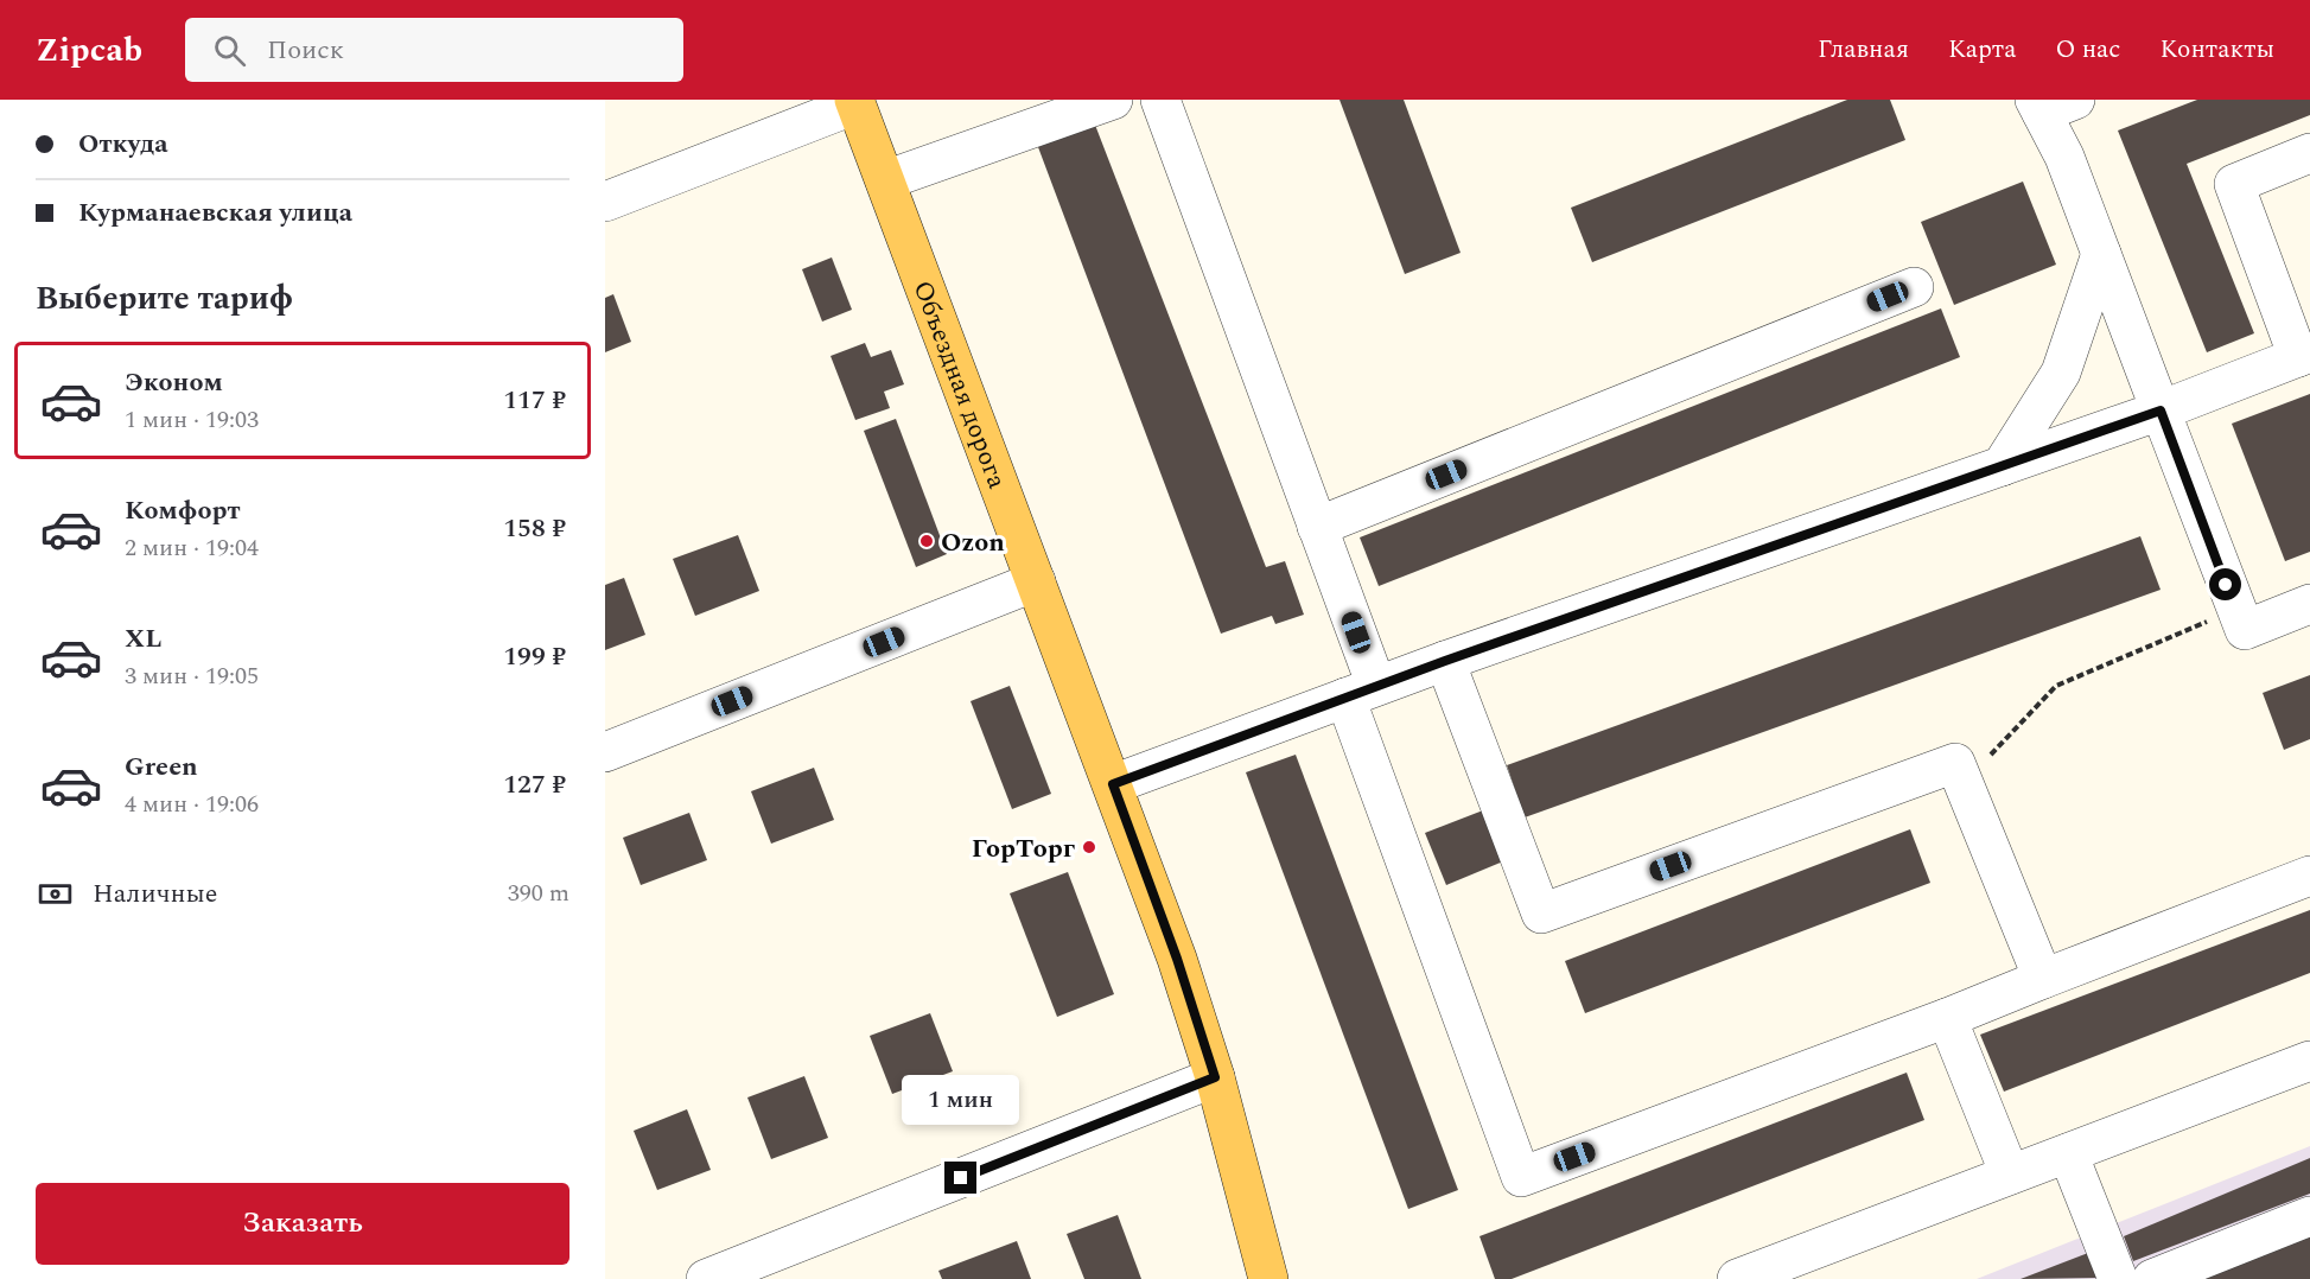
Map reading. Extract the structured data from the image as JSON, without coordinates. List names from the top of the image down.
{
  "streets": {
    "main road": ["Объездная дорога"]
  },
  "places": ["Ozon", "ГорТорг"],
  "page": {
    "header": "Zipcab",
    "search": "Поиск",
    "nav": [
      "Главная",
      "Карта",
      "О нас",
      "Контакты"
    ],
    "banner": ["Откуда", "Курманаевская улица"],
    "heading": "Выберите тариф",
    "list": [
      {
        "name": "Эконом",
        "note": "1 мин · 19:03",
        "value": "117 ₽"
      },
      {
        "name": "Комфорт",
        "note": "2 мин · 19:04",
        "value": "158 ₽"
      },
      {
        "name": "XL",
        "note": "3 мин · 19:05",
        "value": "199 ₽"
      },
      {
        "name": "Green",
        "note": "4 мин · 19:06",
        "value": "127 ₽"
      }
    ],
    "pay": ["Наличные", "390 m"],
    "bubble": "1 мин",
    "buttons": "Заказать"
  }
}
